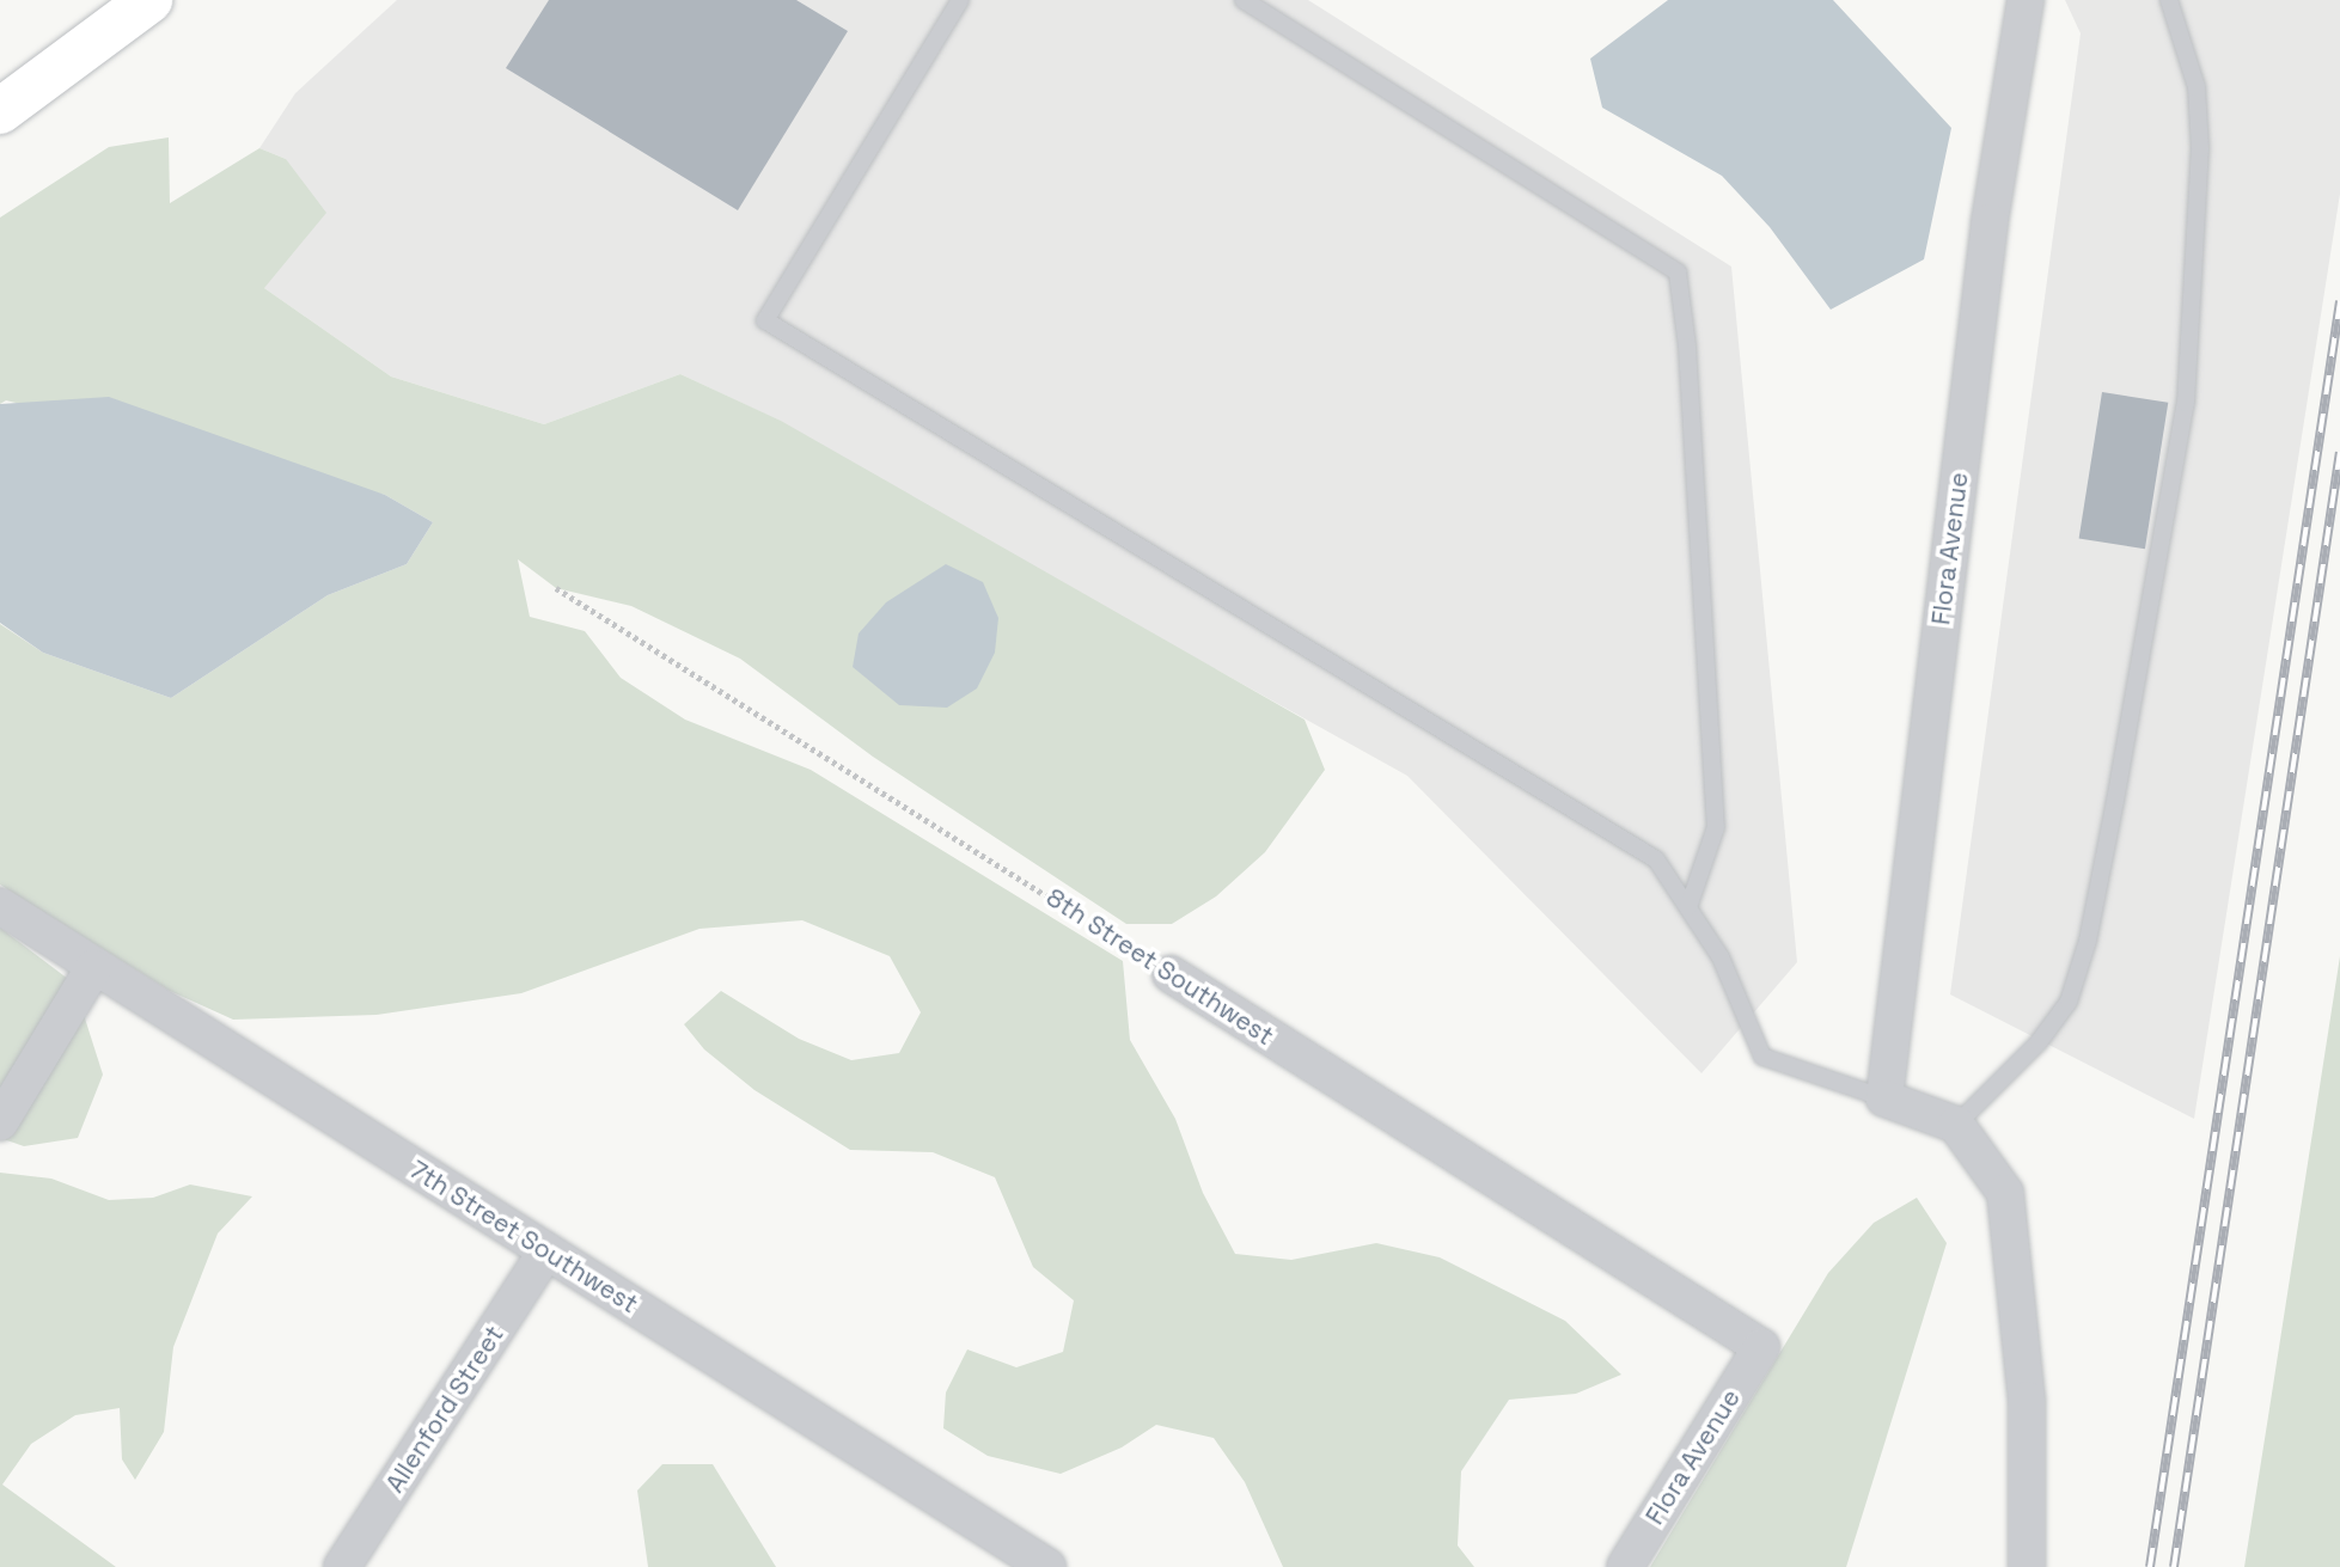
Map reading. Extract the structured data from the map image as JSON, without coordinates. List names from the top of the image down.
{
  "streets": {
    "street": [
      "Flora Avenue",
      "8th Street Southwest",
      "7th Street Southwest",
      "Allenford Street"
    ]
  },
  "crossings": [
    ["Flora Avenue", "8th Street Southwest"],
    ["7th Street Southwest", "Allenford Street"]
  ]
}
